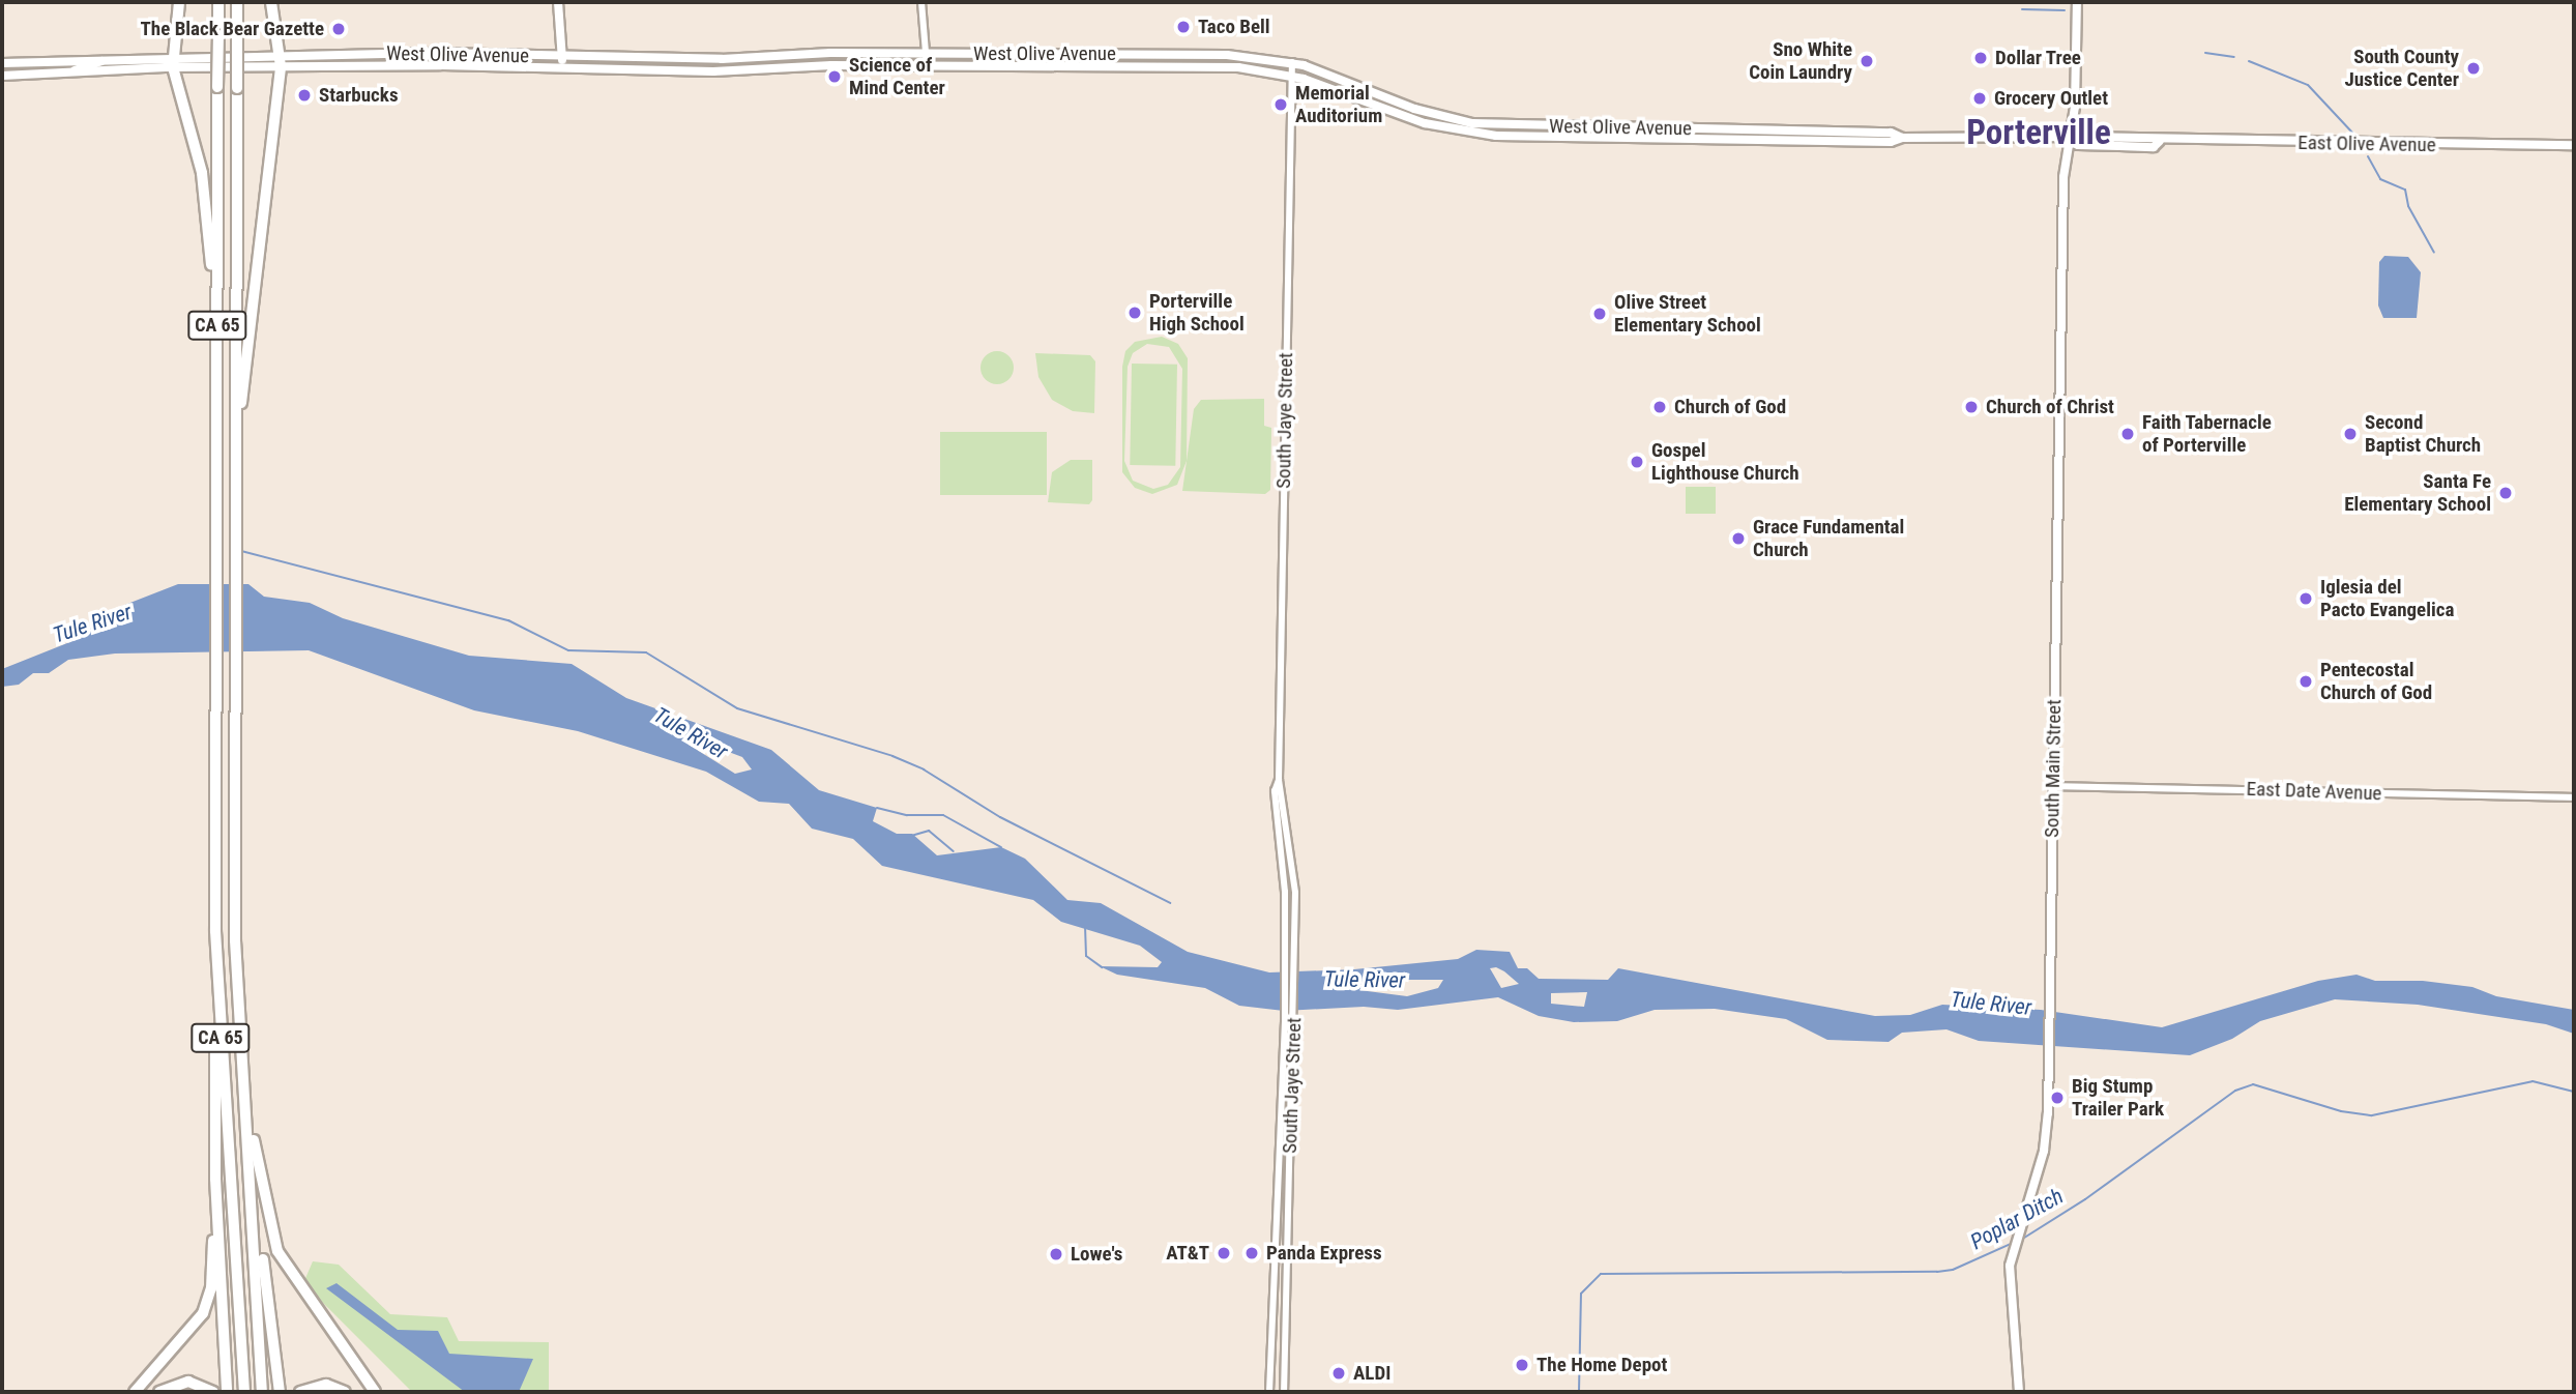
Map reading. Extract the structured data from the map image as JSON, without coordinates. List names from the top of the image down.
{
  "streets": {
    "highway": ["CA 65"],
    "main road": ["West Olive Avenue", "East Olive Avenue", "South Main Street"],
    "street": ["South Jaye Street", "East Date Avenue"]
  },
  "crossings": [
    ["West Olive Avenue", "East Olive Avenue"],
    ["West Olive Avenue", "South Jaye Street"],
    ["West Olive Avenue", "South Main Street"],
    ["East Olive Avenue", "South Main Street"],
    ["South Main Street", "East Date Avenue"]
  ],
  "districts": ["Porterville"],
  "water": ["Tule River", "Poplar Ditch"],
  "places": [
    "Taco Bell",
    "The Black Bear Gazette",
    "Dollar Tree",
    "Sno White Coin Laundry",
    "South County Justice Center",
    "Science of Mind Center",
    "Starbucks",
    "Grocery Outlet",
    "Memorial Auditorium",
    "Porterville High School",
    "Olive Street Elementary School",
    "Church of God",
    "Church of Christ",
    "Faith Tabernacle of Porterville",
    "Second Baptist Church",
    "Gospel Lighthouse Church",
    "Santa Fe Elementary School",
    "Grace Fundamental Church",
    "Iglesia del Pacto Evangelica",
    "Pentecostal Church of God",
    "Big Stump Trailer Park",
    "AT&T",
    "Panda Express",
    "Lowe's",
    "The Home Depot",
    "ALDI"
  ]
}
